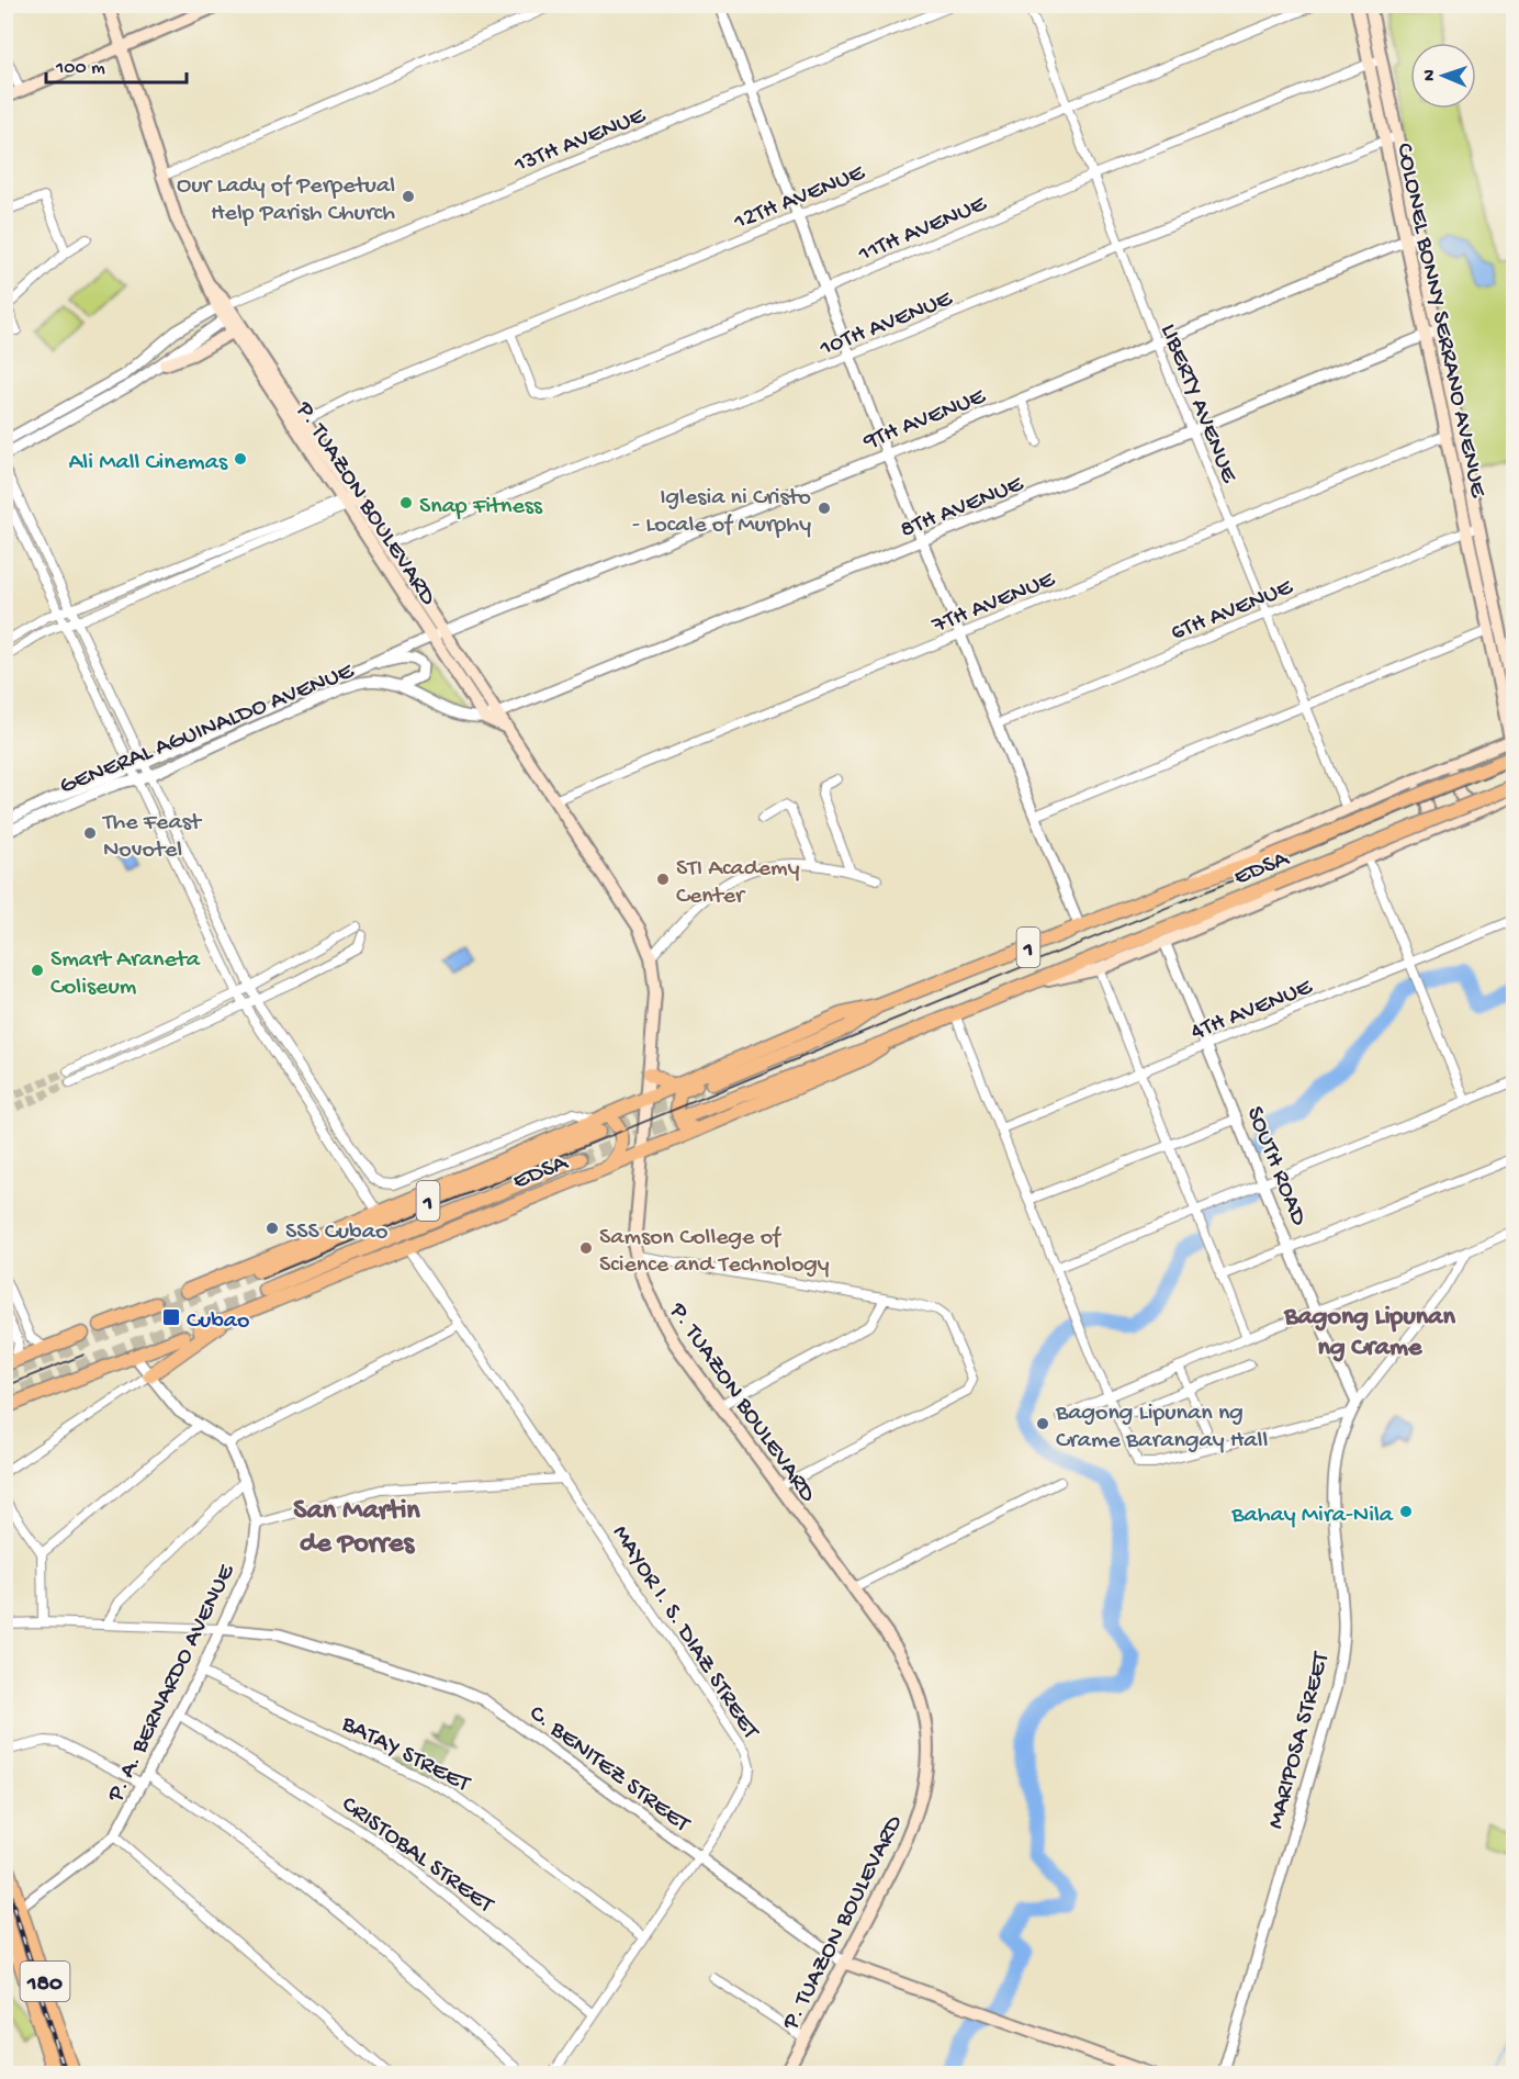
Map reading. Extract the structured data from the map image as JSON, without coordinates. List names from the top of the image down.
{
  "streets": {
    "main road": [
      "COLONEL BONNY SERRANO AVENUE",
      "P. TUAZON BOULEVARD",
      "EDSA",
      "1",
      "C. BENITEZ STREET",
      "180"
    ],
    "street": [
      "13TH AVENUE",
      "12TH AVENUE",
      "11TH AVENUE",
      "10TH AVENUE",
      "LIBERTY AVENUE",
      "9TH AVENUE",
      "8TH AVENUE",
      "7TH AVENUE",
      "6TH AVENUE",
      "GENERAL AGUINALDO AVENUE",
      "4TH AVENUE",
      "SOUTH ROAD",
      "MAYOR I. S. DIAZ STREET",
      "P. A. BERNARDO AVENUE",
      "MARIPOSA STREET",
      "BATAY STREET",
      "CRISTOBAL STREET"
    ]
  },
  "crossings": [
    ["13TH AVENUE", "P. TUAZON BOULEVARD"],
    ["12TH AVENUE", "11TH AVENUE"],
    ["12TH AVENUE", "LIBERTY AVENUE"],
    ["12TH AVENUE", "P. TUAZON BOULEVARD"],
    ["11TH AVENUE", "COLONEL BONNY SERRANO AVENUE"],
    ["11TH AVENUE", "LIBERTY AVENUE"],
    ["COLONEL BONNY SERRANO AVENUE", "10TH AVENUE"],
    ["COLONEL BONNY SERRANO AVENUE", "9TH AVENUE"],
    ["COLONEL BONNY SERRANO AVENUE", "8TH AVENUE"],
    ["COLONEL BONNY SERRANO AVENUE", "7TH AVENUE"],
    ["COLONEL BONNY SERRANO AVENUE", "6TH AVENUE"],
    ["COLONEL BONNY SERRANO AVENUE", "EDSA"],
    ["10TH AVENUE", "LIBERTY AVENUE"],
    ["10TH AVENUE", "P. TUAZON BOULEVARD"],
    ["LIBERTY AVENUE", "9TH AVENUE"],
    ["LIBERTY AVENUE", "8TH AVENUE"],
    ["LIBERTY AVENUE", "7TH AVENUE"],
    ["LIBERTY AVENUE", "6TH AVENUE"],
    ["LIBERTY AVENUE", "EDSA"],
    ["9TH AVENUE", "P. TUAZON BOULEVARD"],
    ["9TH AVENUE", "GENERAL AGUINALDO AVENUE"],
    ["P. TUAZON BOULEVARD", "8TH AVENUE"],
    ["P. TUAZON BOULEVARD", "7TH AVENUE"],
    ["P. TUAZON BOULEVARD", "GENERAL AGUINALDO AVENUE"],
    ["P. TUAZON BOULEVARD", "EDSA"],
    ["P. TUAZON BOULEVARD", "C. BENITEZ STREET"],
    ["8TH AVENUE", "GENERAL AGUINALDO AVENUE"],
    ["EDSA", "SOUTH ROAD"],
    ["EDSA", "MAYOR I. S. DIAZ STREET"],
    ["4TH AVENUE", "SOUTH ROAD"],
    ["SOUTH ROAD", "MARIPOSA STREET"],
    ["MAYOR I. S. DIAZ STREET", "BATAY STREET"],
    ["MAYOR I. S. DIAZ STREET", "C. BENITEZ STREET"],
    ["MAYOR I. S. DIAZ STREET", "CRISTOBAL STREET"],
    ["P. A. BERNARDO AVENUE", "BATAY STREET"],
    ["P. A. BERNARDO AVENUE", "C. BENITEZ STREET"],
    ["P. A. BERNARDO AVENUE", "CRISTOBAL STREET"],
    ["P. A. BERNARDO AVENUE", "180"]
  ],
  "districts": ["Bagong Lipunan ng Crame", "San Martin de Porres"],
  "places": {
    "other": [
      "Our Lady of Perpetual Help Parish Church",
      "Ali Mall Cinemas",
      "Snap Fitness",
      "Iglesia ni Cristo - Locale of Murphy",
      "The Feast Novotel",
      "STI Academy Center",
      "Smart Araneta Coliseum",
      "SSS Cubao",
      "Samson College of Science and Technology",
      "Bagong Lipunan ng Crame Barangay Hall",
      "Bahay Mira-Nila"
    ],
    "transit": ["Cubao"]
  },
  "scale_bar": "100 m",
  "north": "left"
}
